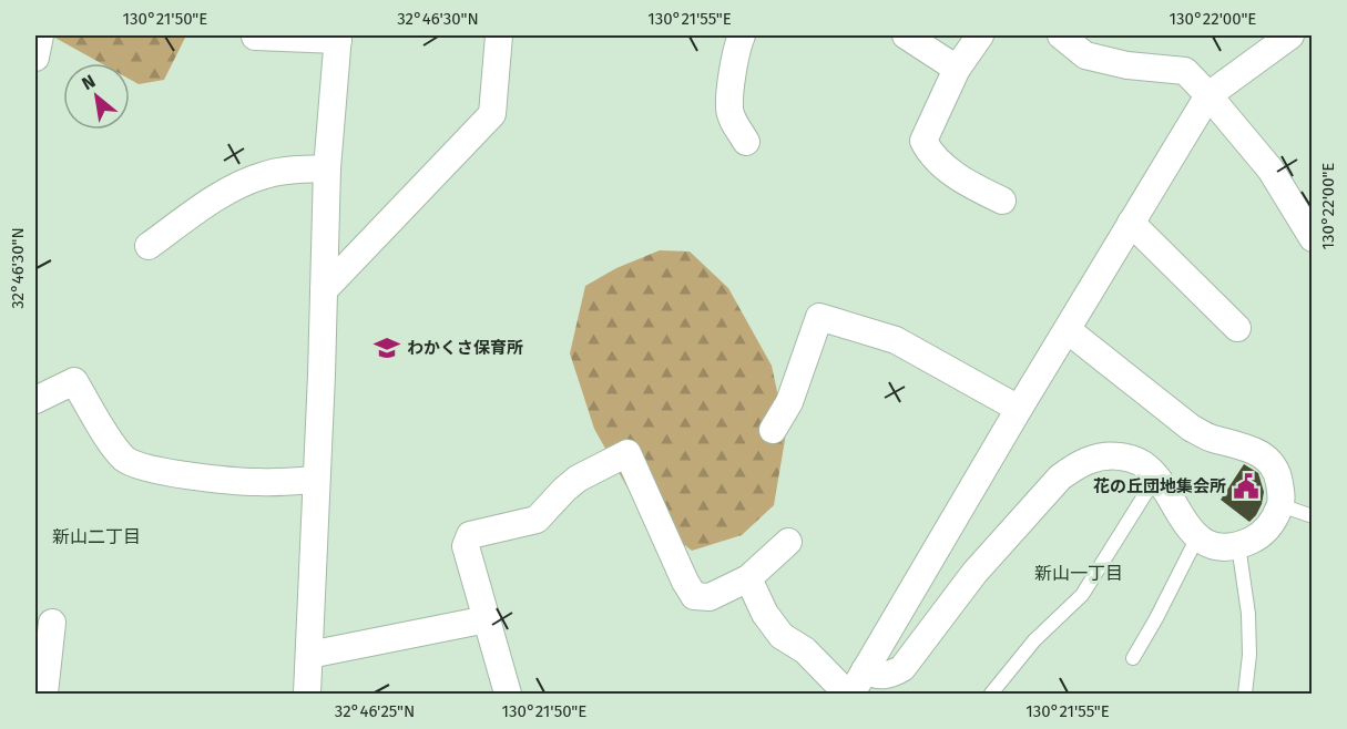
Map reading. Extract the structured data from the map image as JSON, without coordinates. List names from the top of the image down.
{
  "districts": ["新山二丁目", "新山一丁目"],
  "places": {
    "school or university": ["わかくさ保育所"],
    "public building": ["花の丘団地集会所"]
  },
  "north": "top left",
  "coordinates": [
    "130°21'50\"E",
    "32°46'30\"N",
    "130°21'55\"E",
    "130°22'00\"E",
    "32°46'25\"N"
  ]
}
